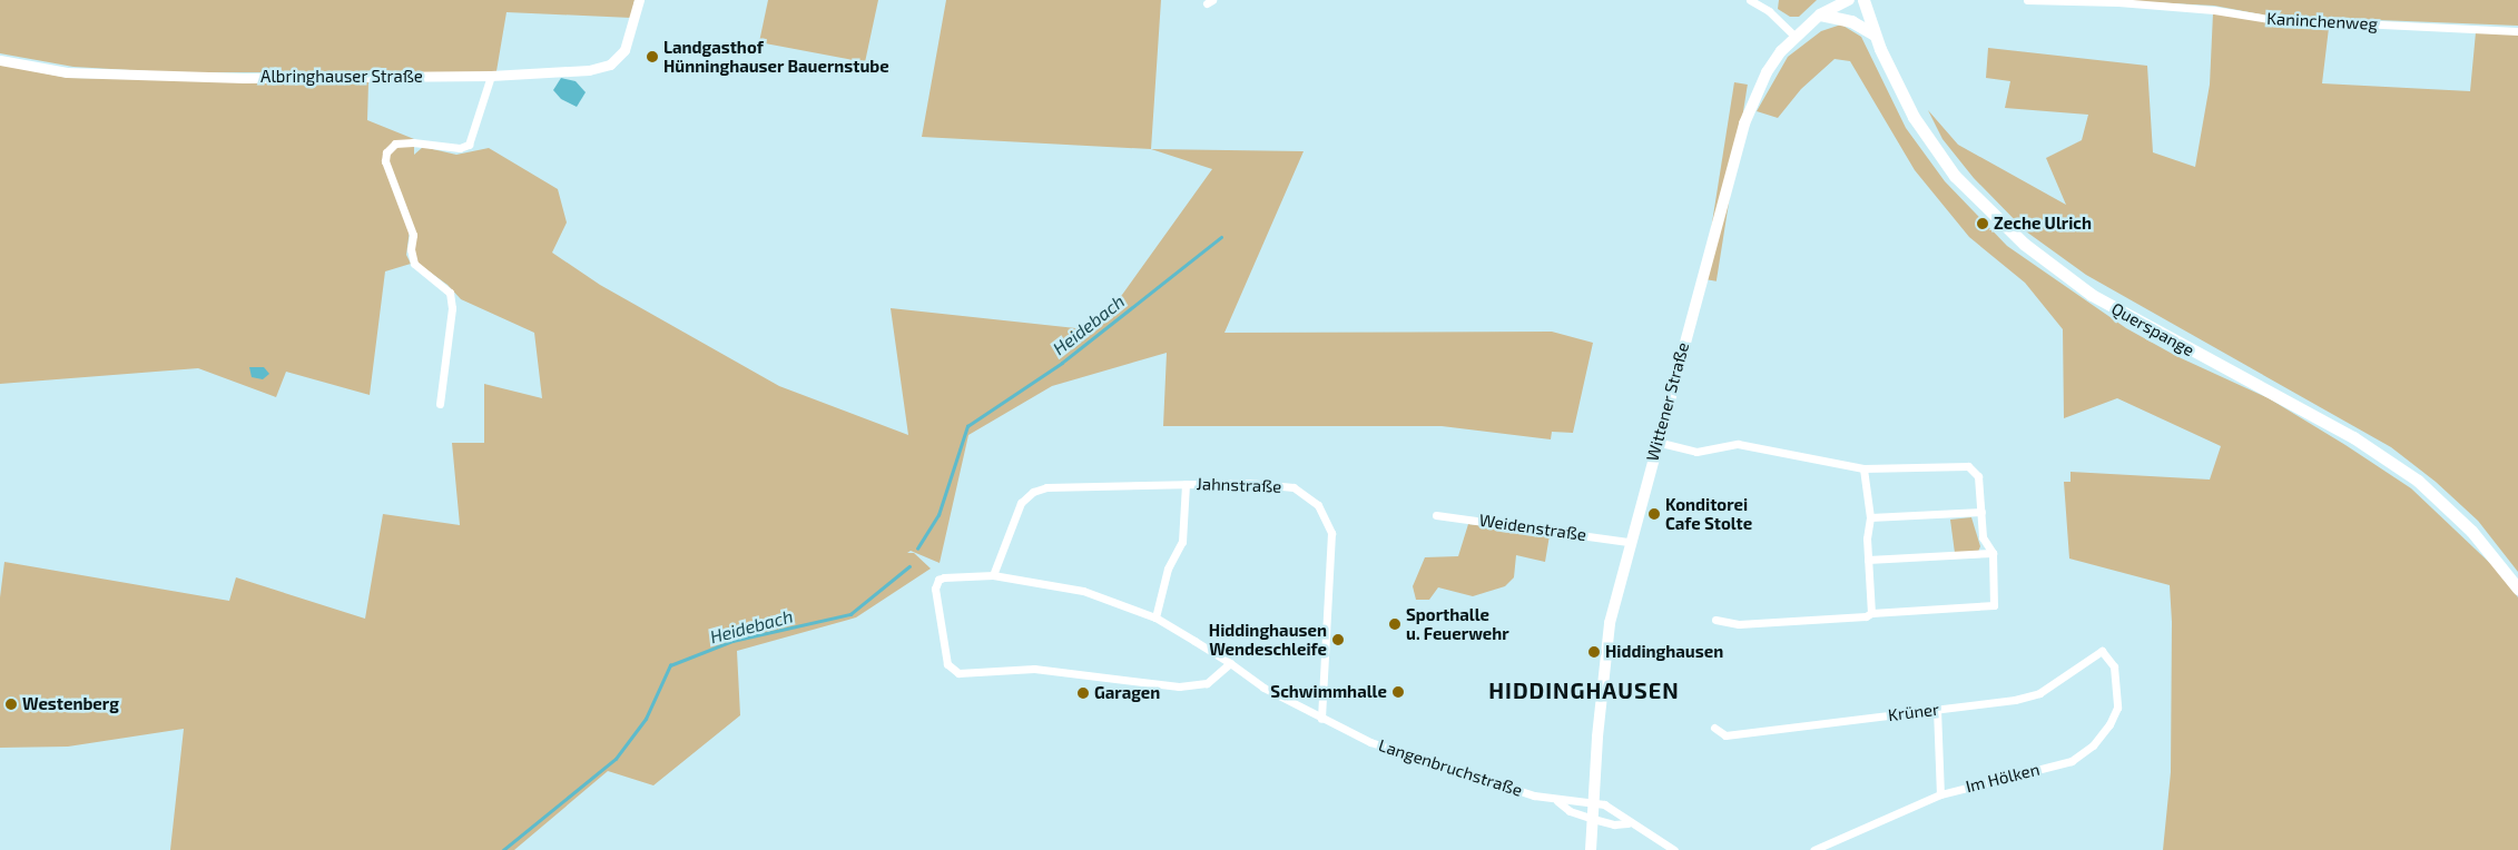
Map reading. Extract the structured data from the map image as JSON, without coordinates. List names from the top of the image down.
{
  "streets": {
    "main road": ["Querspange", "Wittener Straße"],
    "street": [
      "Kaninchenweg",
      "Albringhauser Straße",
      "Jahnstraße",
      "Weidenstraße",
      "Krüner",
      "Langenbruchstraße",
      "Im Hölken"
    ]
  },
  "crossings": [
    ["Wittener Straße", "Weidenstraße"],
    ["Wittener Straße", "Langenbruchstraße"],
    ["Jahnstraße", "Langenbruchstraße"],
    ["Krüner", "Im Hölken"]
  ],
  "districts": ["HIDDINGHAUSEN"],
  "water": ["Heidebach"],
  "places": [
    "Landgasthof Hünninghauser Bauernstube",
    "Zeche Ulrich",
    "Konditorei Cafe Stolte",
    "Sporthalle u. Feuerwehr",
    "Hiddinghausen Wendeschleife",
    "Hiddinghausen",
    "Schwimmhalle",
    "Garagen",
    "Westenberg"
  ]
}
